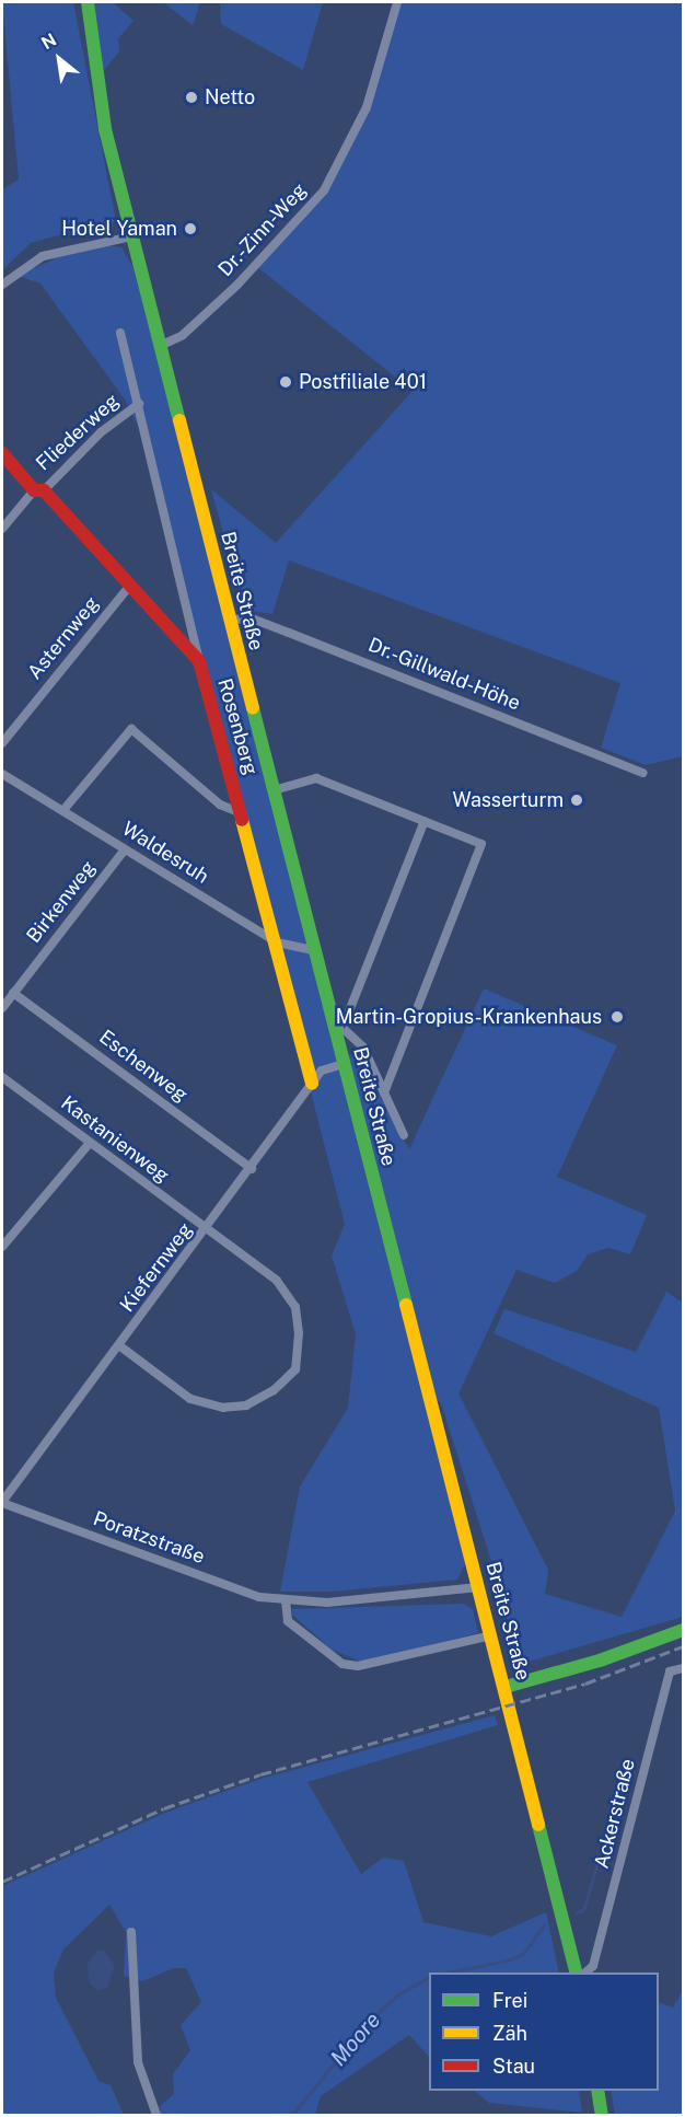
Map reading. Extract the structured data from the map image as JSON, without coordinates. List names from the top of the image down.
{
  "streets": {
    "main road": ["Breite Straße", "Rosenberg"],
    "street": [
      "Dr.-Zinn-Weg",
      "Fliederweg",
      "Asternweg",
      "Dr.-Gillwald-Höhe",
      "Waldesruh",
      "Birkenweg",
      "Eschenweg",
      "Kastanienweg",
      "Kiefernweg",
      "Poratzstraße",
      "Ackerstraße"
    ]
  },
  "crossings": [
    ["Dr.-Zinn-Weg", "Breite Straße"],
    ["Fliederweg", "Rosenberg"],
    ["Breite Straße", "Dr.-Gillwald-Höhe"],
    ["Breite Straße", "Waldesruh"],
    ["Breite Straße", "Kiefernweg"],
    ["Breite Straße", "Poratzstraße"],
    ["Asternweg", "Rosenberg"],
    ["Rosenberg", "Waldesruh"],
    ["Rosenberg", "Kiefernweg"],
    ["Waldesruh", "Birkenweg"],
    ["Birkenweg", "Eschenweg"],
    ["Eschenweg", "Kiefernweg"],
    ["Kastanienweg", "Kiefernweg"],
    ["Kiefernweg", "Poratzstraße"]
  ],
  "water": ["Moore"],
  "places": [
    "Netto",
    "Hotel Yaman",
    "Postfiliale 401",
    "Wasserturm",
    "Martin-Gropius-Krankenhaus"
  ],
  "legend": ["Frei", "Zäh", "Stau"],
  "north": "top left"
}
